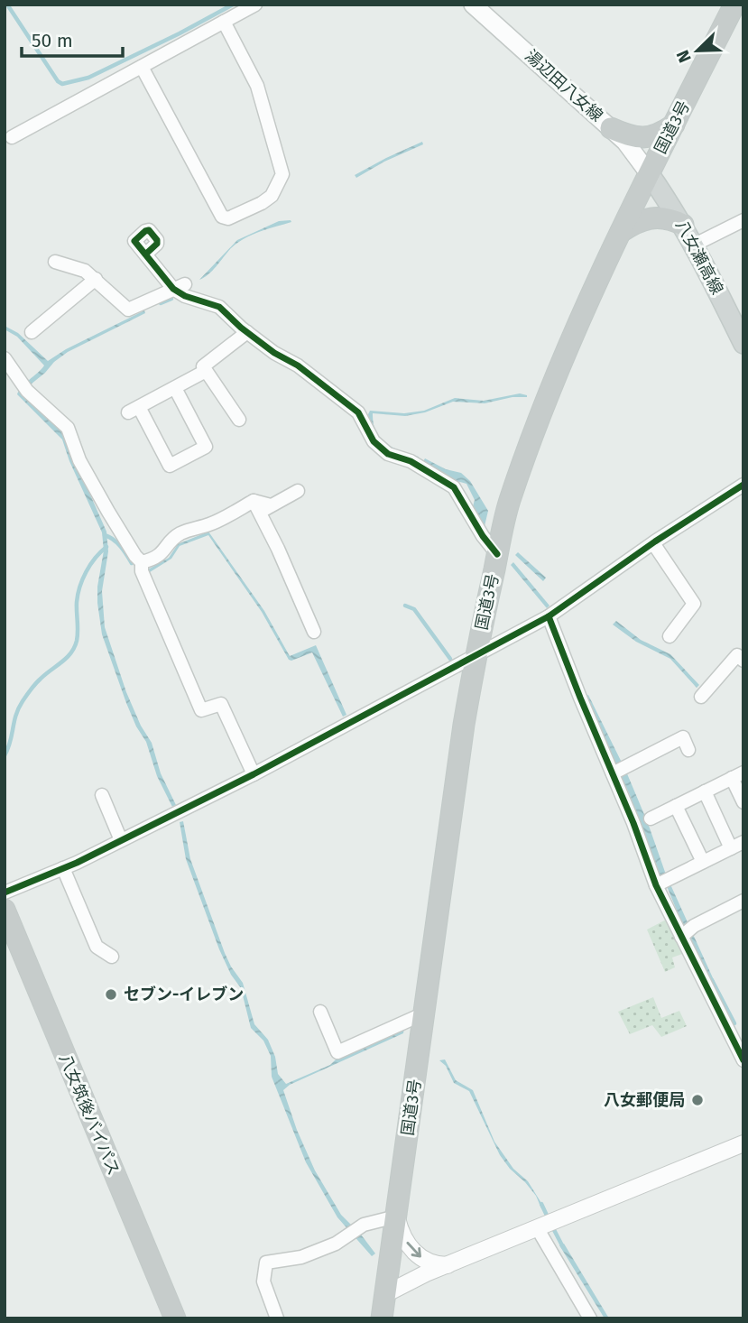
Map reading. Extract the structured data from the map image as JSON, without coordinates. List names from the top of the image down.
{
  "streets": {
    "highway": ["国道3号", "八女筑後バイパス"],
    "main road": ["湯辺田八女線", "八女瀬高線"]
  },
  "crossings": [
    ["湯辺田八女線", "国道3号"],
    ["湯辺田八女線", "八女瀬高線"],
    ["国道3号", "八女瀬高線"]
  ],
  "places": ["セブン-イレブン", "八女郵便局"],
  "scale_bar": "50 m",
  "north": "bottom left"
}
